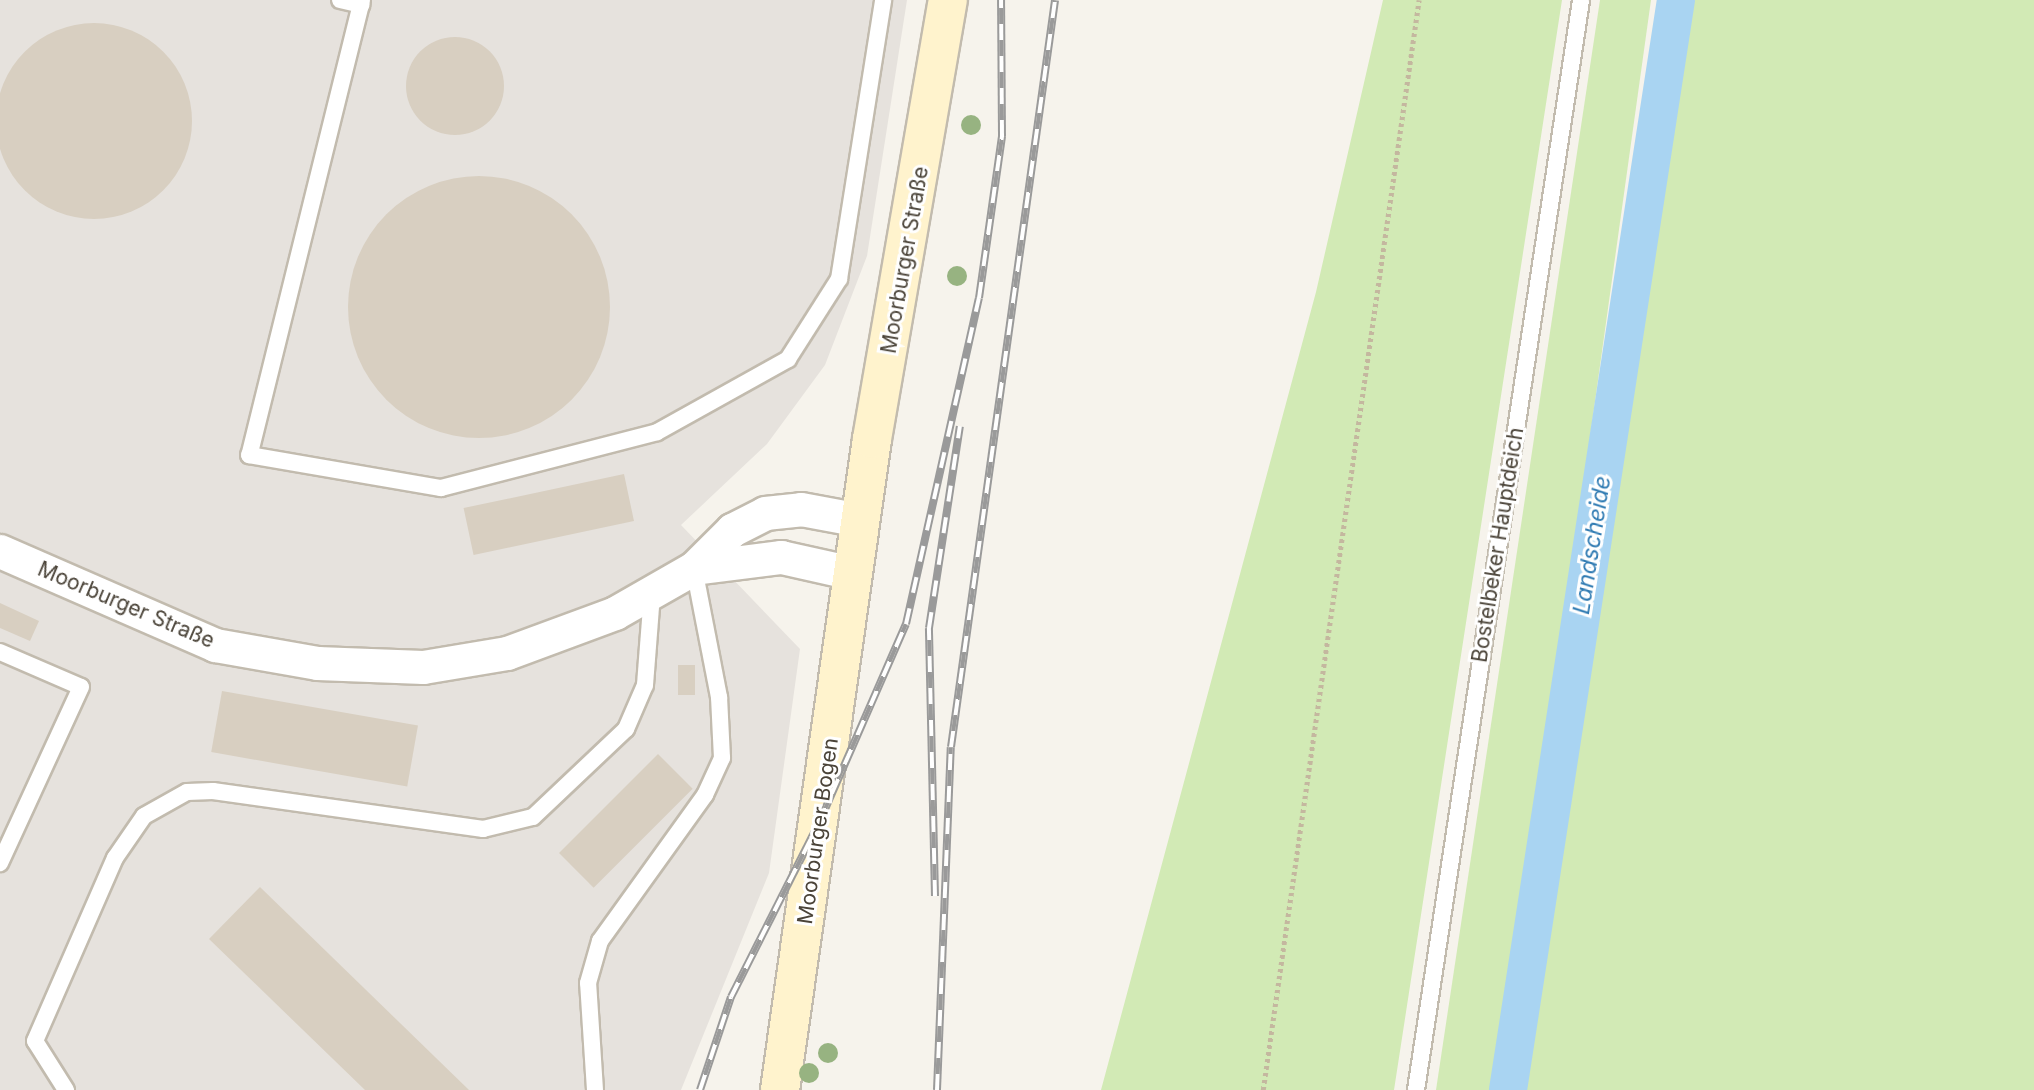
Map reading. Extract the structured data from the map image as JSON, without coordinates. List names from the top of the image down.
{
  "streets": {
    "main road": ["Moorburger Straße", "Moorburger Bogen"],
    "lane": ["Bostelbeker Hauptdeich"]
  },
  "crossings": [
    ["Moorburger Straße", "Moorburger Bogen"]
  ],
  "water": ["Landscheide"]
}
